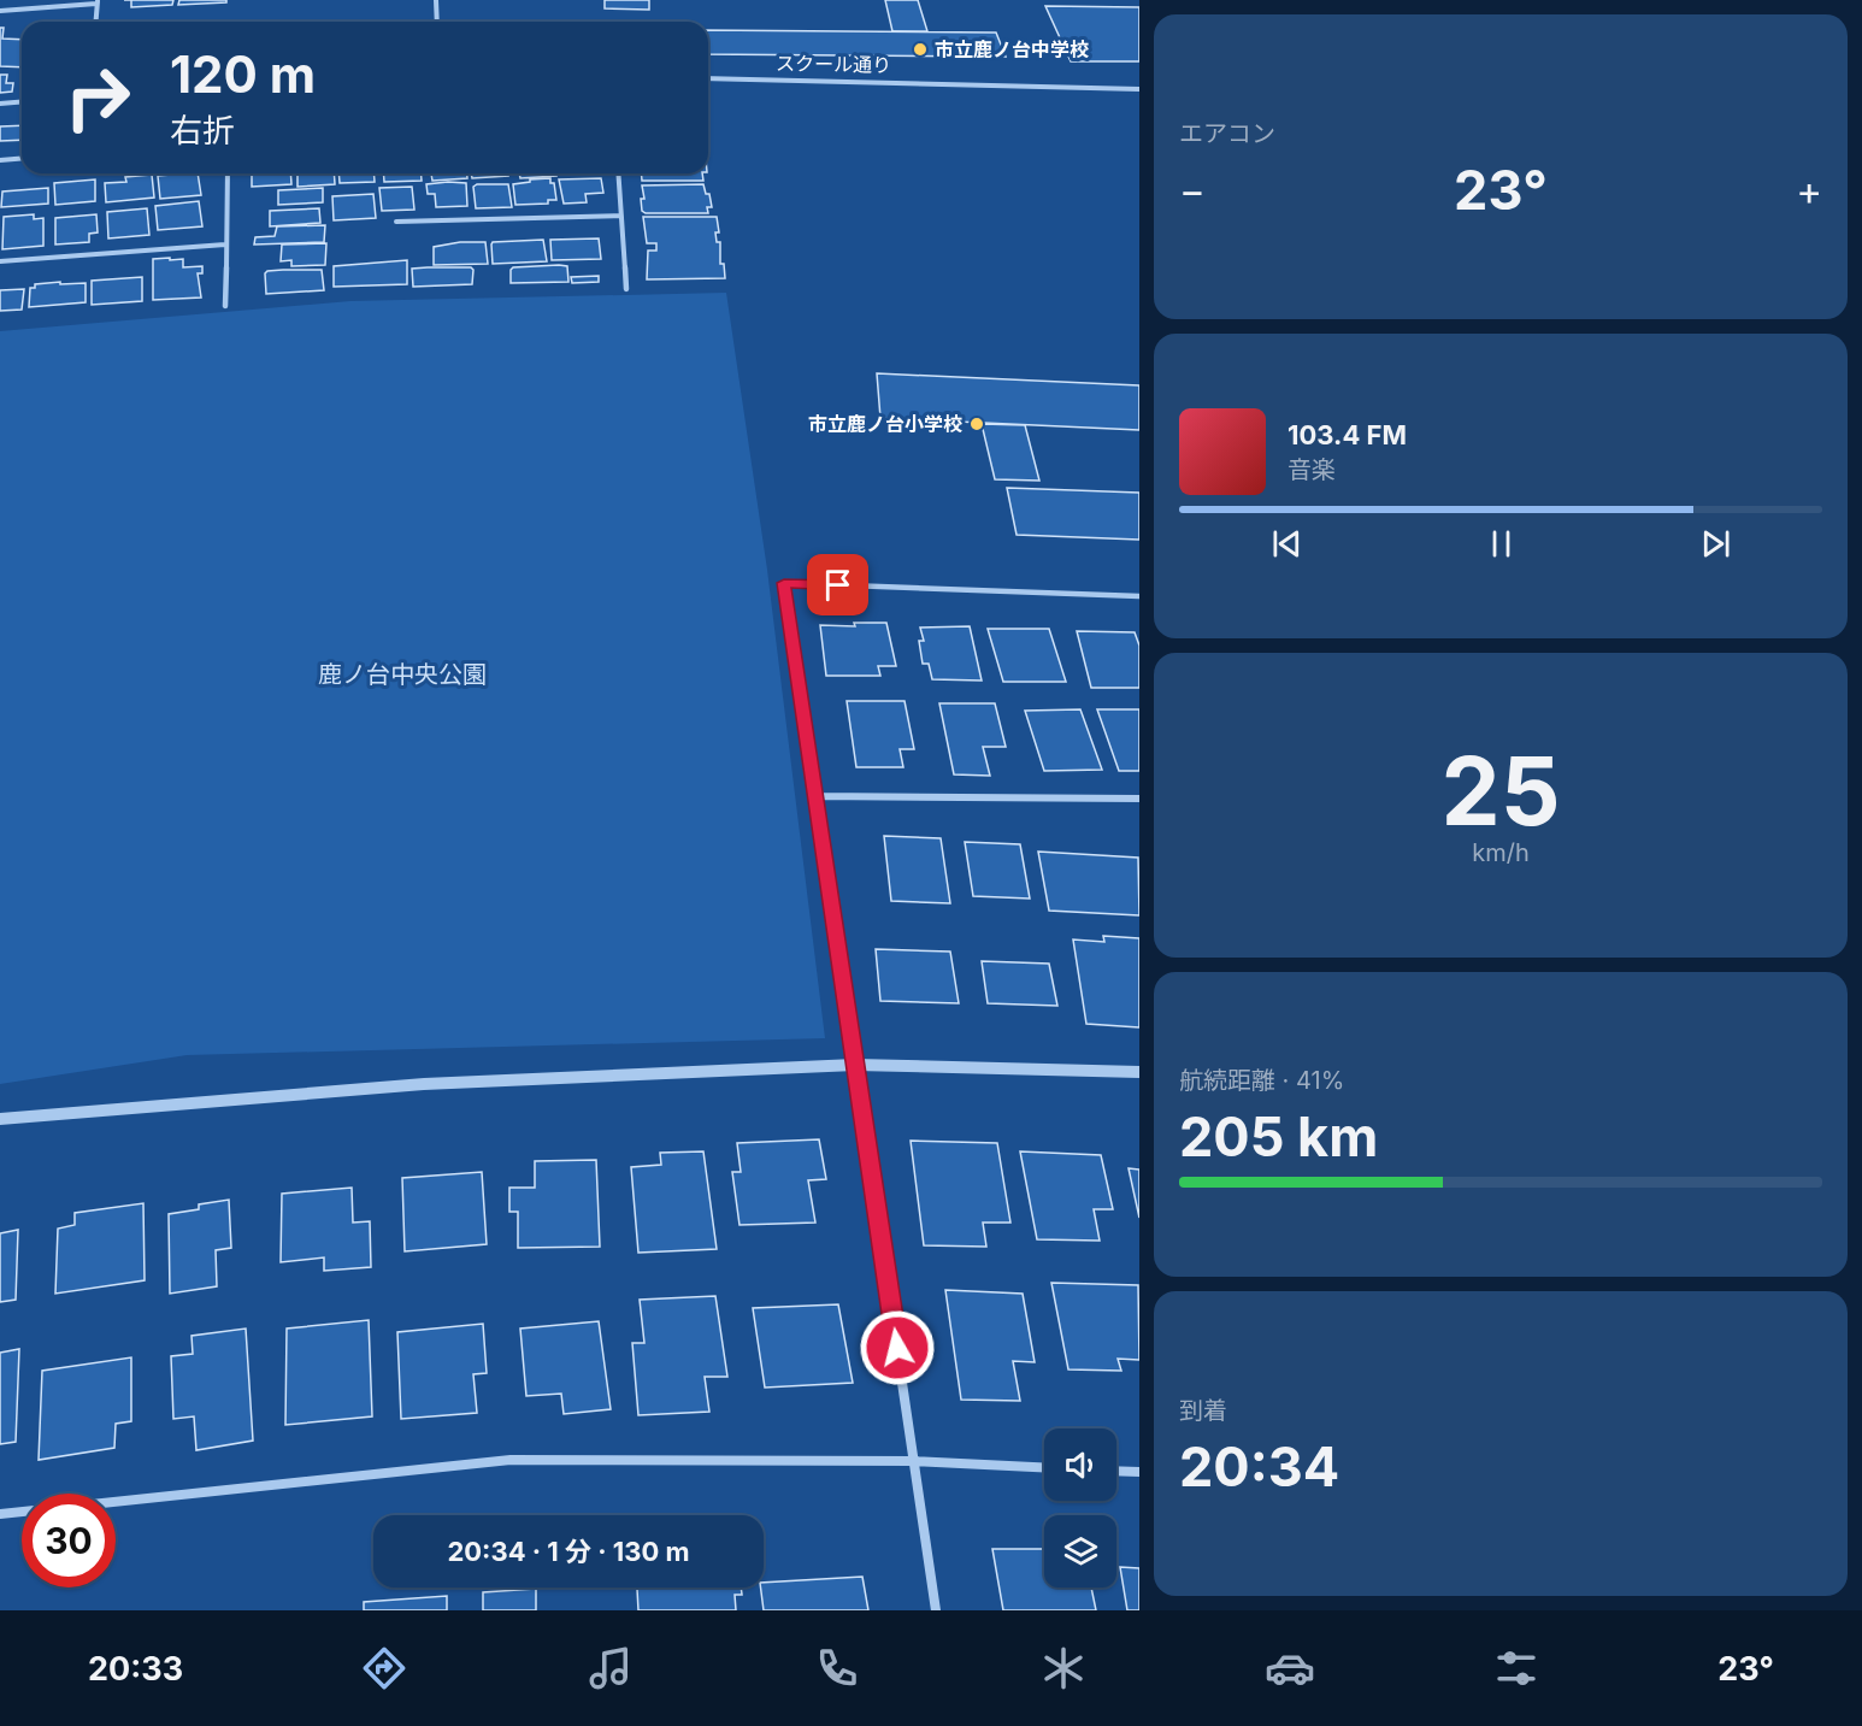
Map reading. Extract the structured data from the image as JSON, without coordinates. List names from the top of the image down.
{
  "streets": {
    "street": ["スクール通り"]
  },
  "parks": ["鹿ノ台中央公園"],
  "places": ["市立鹿ノ台中学校", "市立鹿ノ台小学校"],
  "page": {
    "tile": [
      "エアコン",
      ["25", "km/h"],
      ["航続距離 · 41%", "205 km"],
      ["到着", "20:34"]
    ],
    "turn": ["120 m", "右折"],
    "heat": ["−", "23°", "+"],
    "song": ["103.4 FM", "音楽"],
    "limit": "30",
    "trip": "20:34 · 1 分 · 130 m",
    "tabs": ["20:33", "23°"]
  }
}
